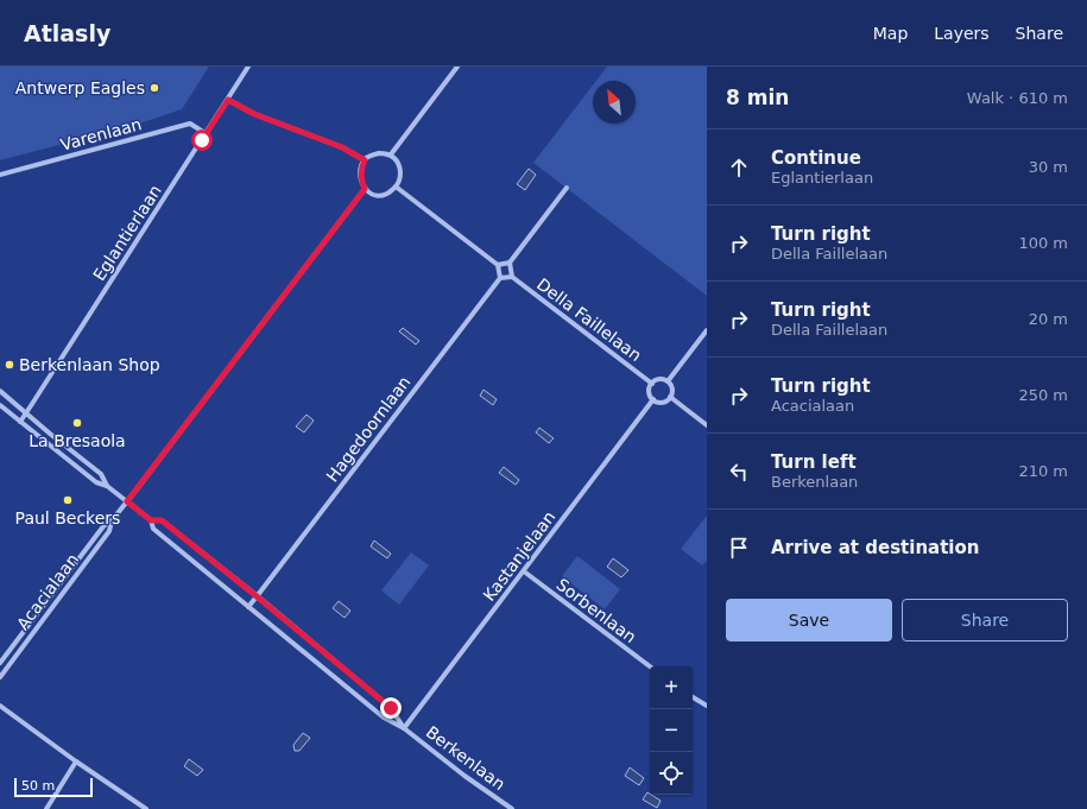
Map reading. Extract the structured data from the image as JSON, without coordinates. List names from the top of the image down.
{
  "streets": {
    "street": [
      "Varenlaan",
      "Eglantierlaan",
      "Della Faillelaan",
      "Hagedoornlaan",
      "Kastanjelaan",
      "Acacialaan",
      "Sorbenlaan",
      "Berkenlaan"
    ]
  },
  "crossings": [
    ["Varenlaan", "Eglantierlaan"],
    ["Eglantierlaan", "Berkenlaan"],
    ["Della Faillelaan", "Kastanjelaan"],
    ["Hagedoornlaan", "Berkenlaan"],
    ["Kastanjelaan", "Sorbenlaan"],
    ["Kastanjelaan", "Berkenlaan"],
    ["Acacialaan", "Berkenlaan"]
  ],
  "places": [
    "Antwerp Eagles",
    "Berkenlaan Shop",
    "La Bresaola",
    "Paul Beckers"
  ],
  "scale_bar": "50 m",
  "north": "top left",
  "page": {
    "header": "Atlasly",
    "nav": ["Map", "Layers", "Share"],
    "heading": ["8 min", "Walk · 610 m"],
    "list": [
      ["Continue", "Eglantierlaan", "30 m"],
      ["Turn right", "Della Faillelaan", "100 m"],
      ["Turn right", "Della Faillelaan", "20 m"],
      ["Turn right", "Acacialaan", "250 m"],
      ["Turn left", "Berkenlaan", "210 m"],
      "Arrive at destination"
    ],
    "buttons": ["Save", "Share"],
    "map_buttons": ["+", "−"],
    "scale": "50 m"
  }
}
